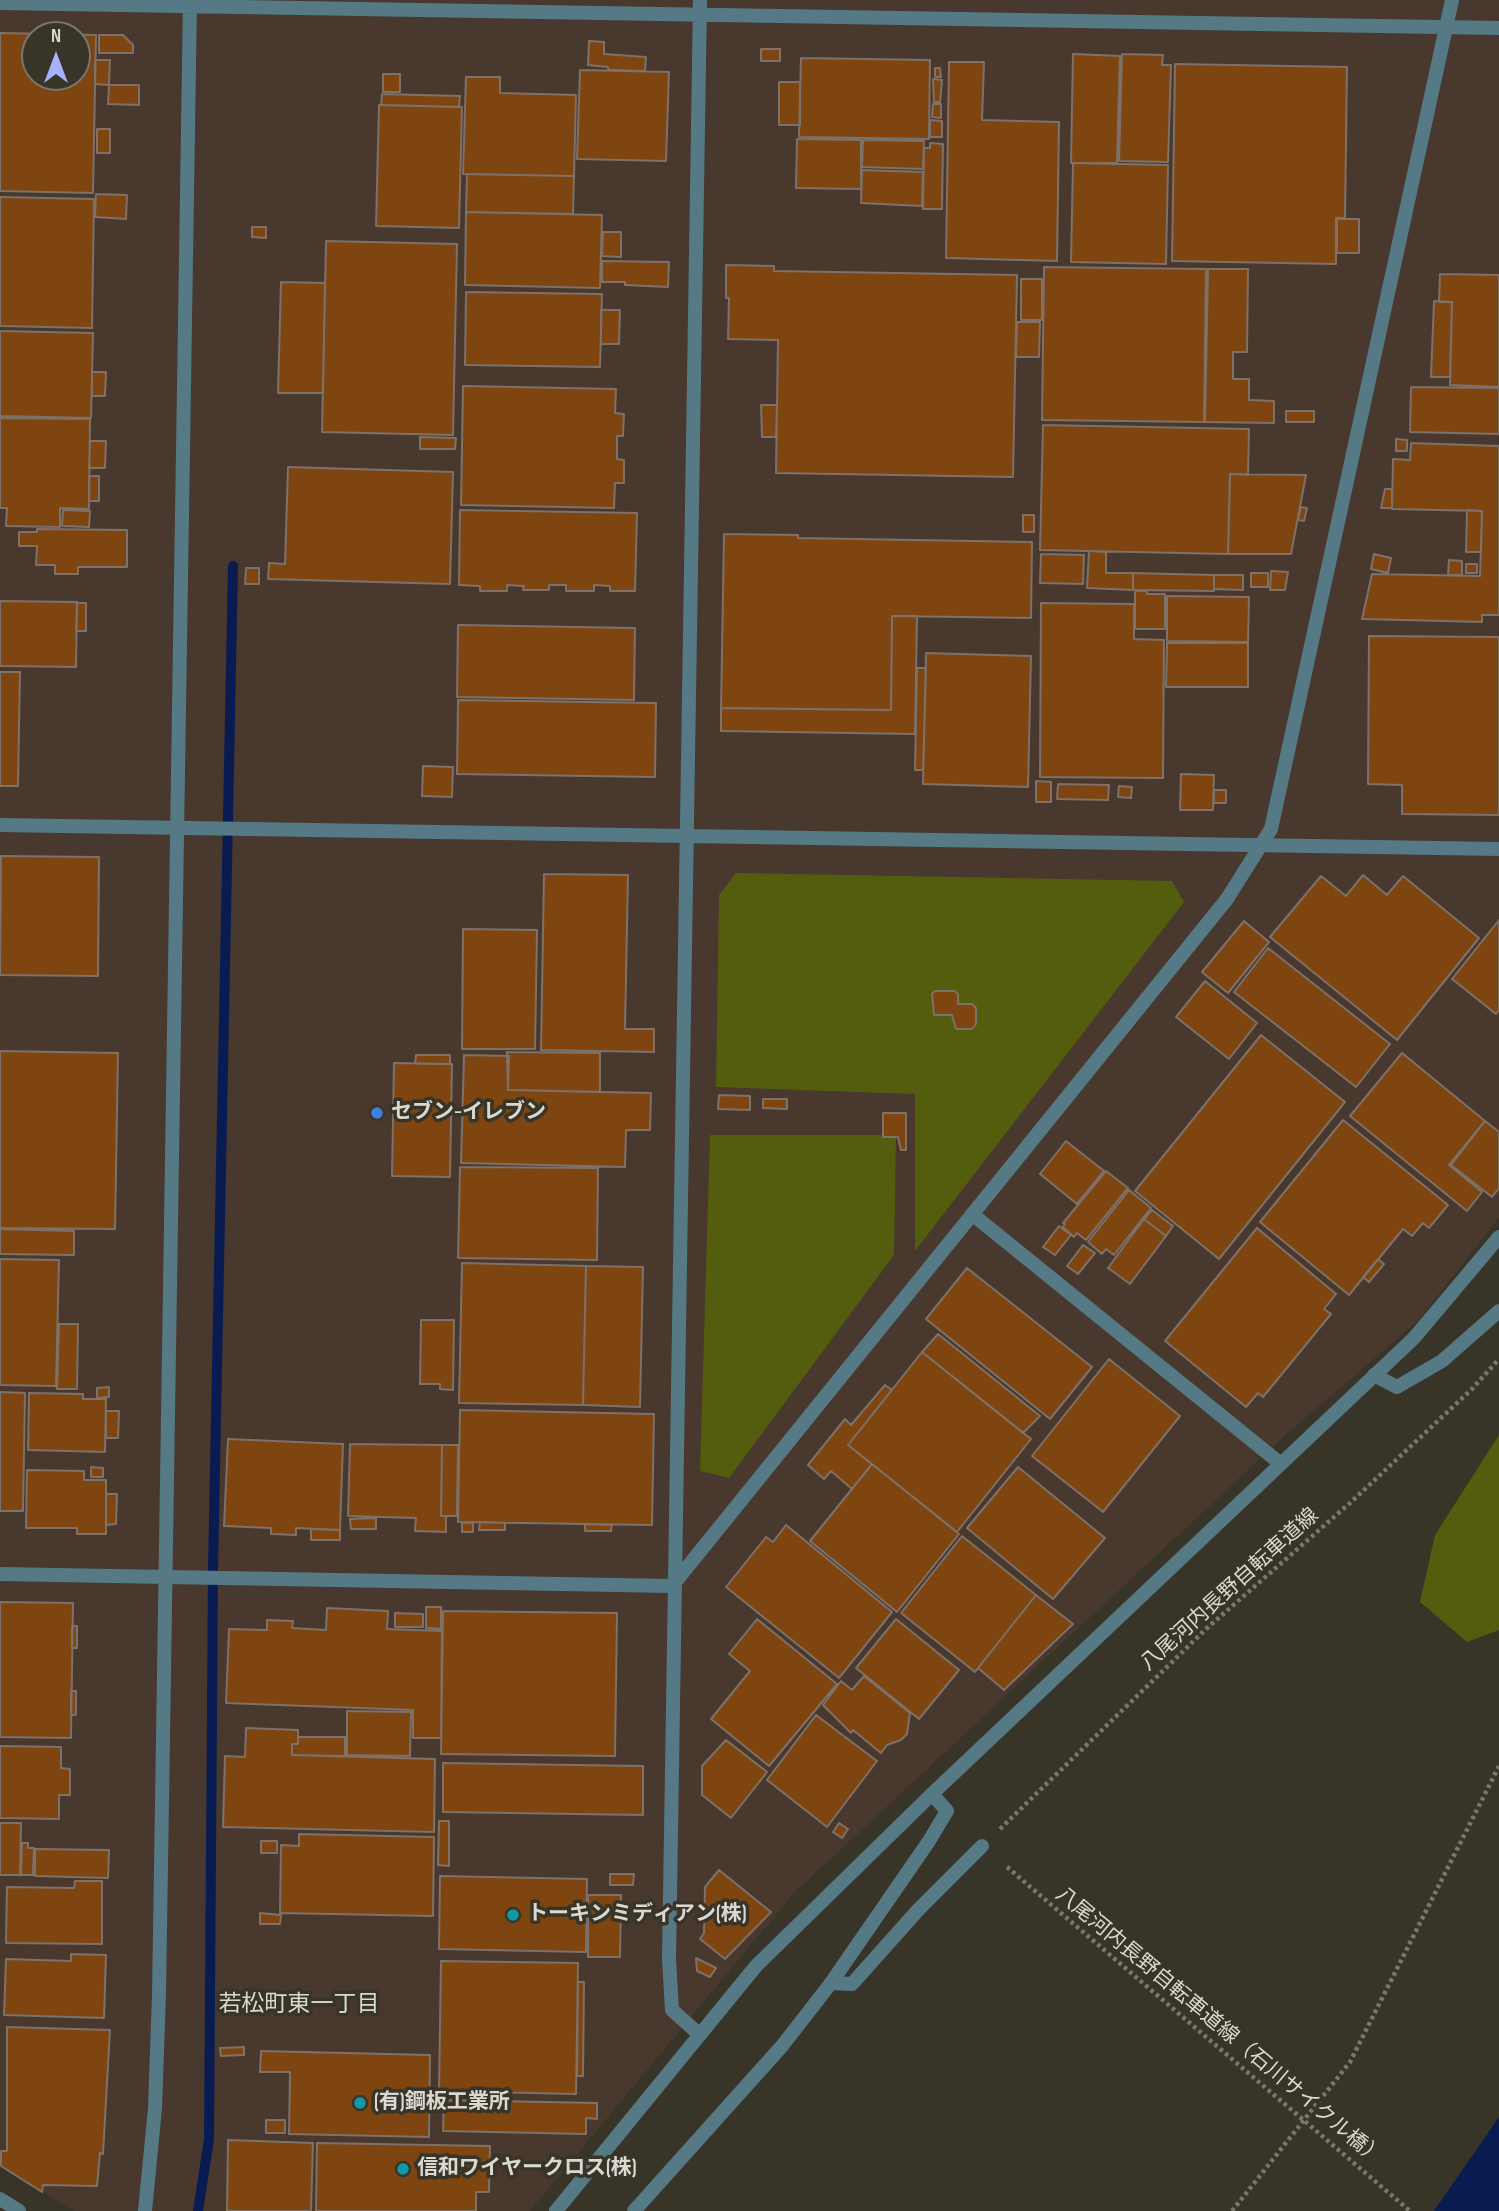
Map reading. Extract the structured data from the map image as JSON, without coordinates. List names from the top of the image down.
{
  "streets": {
    "path": ["八尾河内長野自転車道線", "八尾河内長野自転車道線（石川サイクル橋）"]
  },
  "districts": ["若松町東一丁目"],
  "places": [
    "セブン-イレブン",
    "トーキンミディアン(株)",
    "(有)鋼板工業所",
    "信和ワイヤークロス(株)"
  ],
  "north": "top"
}
